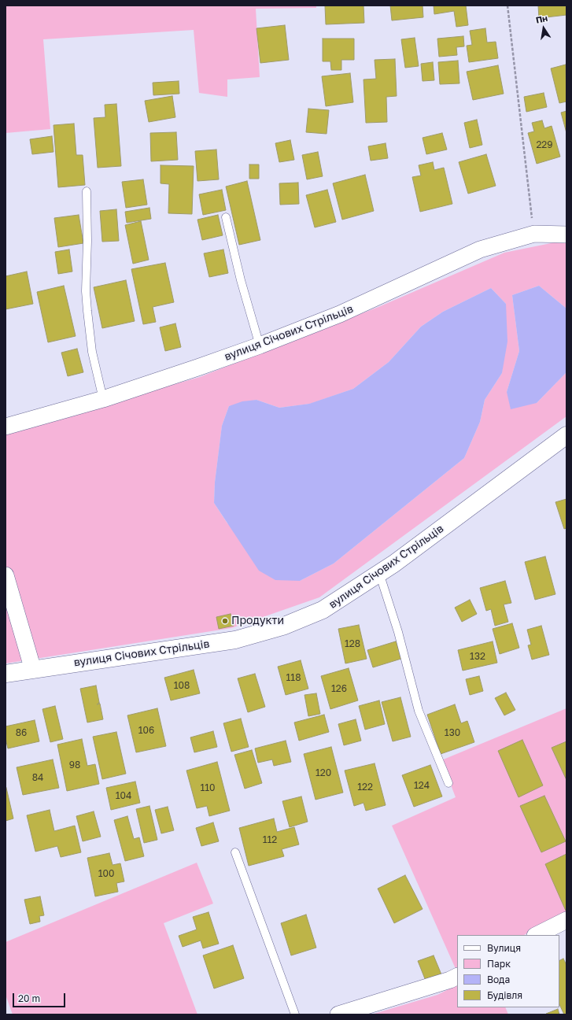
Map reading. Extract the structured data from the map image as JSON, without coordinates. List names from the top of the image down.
{
  "streets": {
    "street": ["вулиця Січових Стрільців"]
  },
  "places": ["Продукти"],
  "house_numbers": [
    "229",
    "128",
    "132",
    "118",
    "108",
    "126",
    "106",
    "86",
    "130",
    "98",
    "120",
    "84",
    "124",
    "122",
    "110",
    "104",
    "112",
    "100"
  ],
  "legend": [
    "Вулиця",
    "Парк",
    "Вода",
    "Будівля"
  ],
  "scale_bar": "20 m",
  "north": "top"
}
